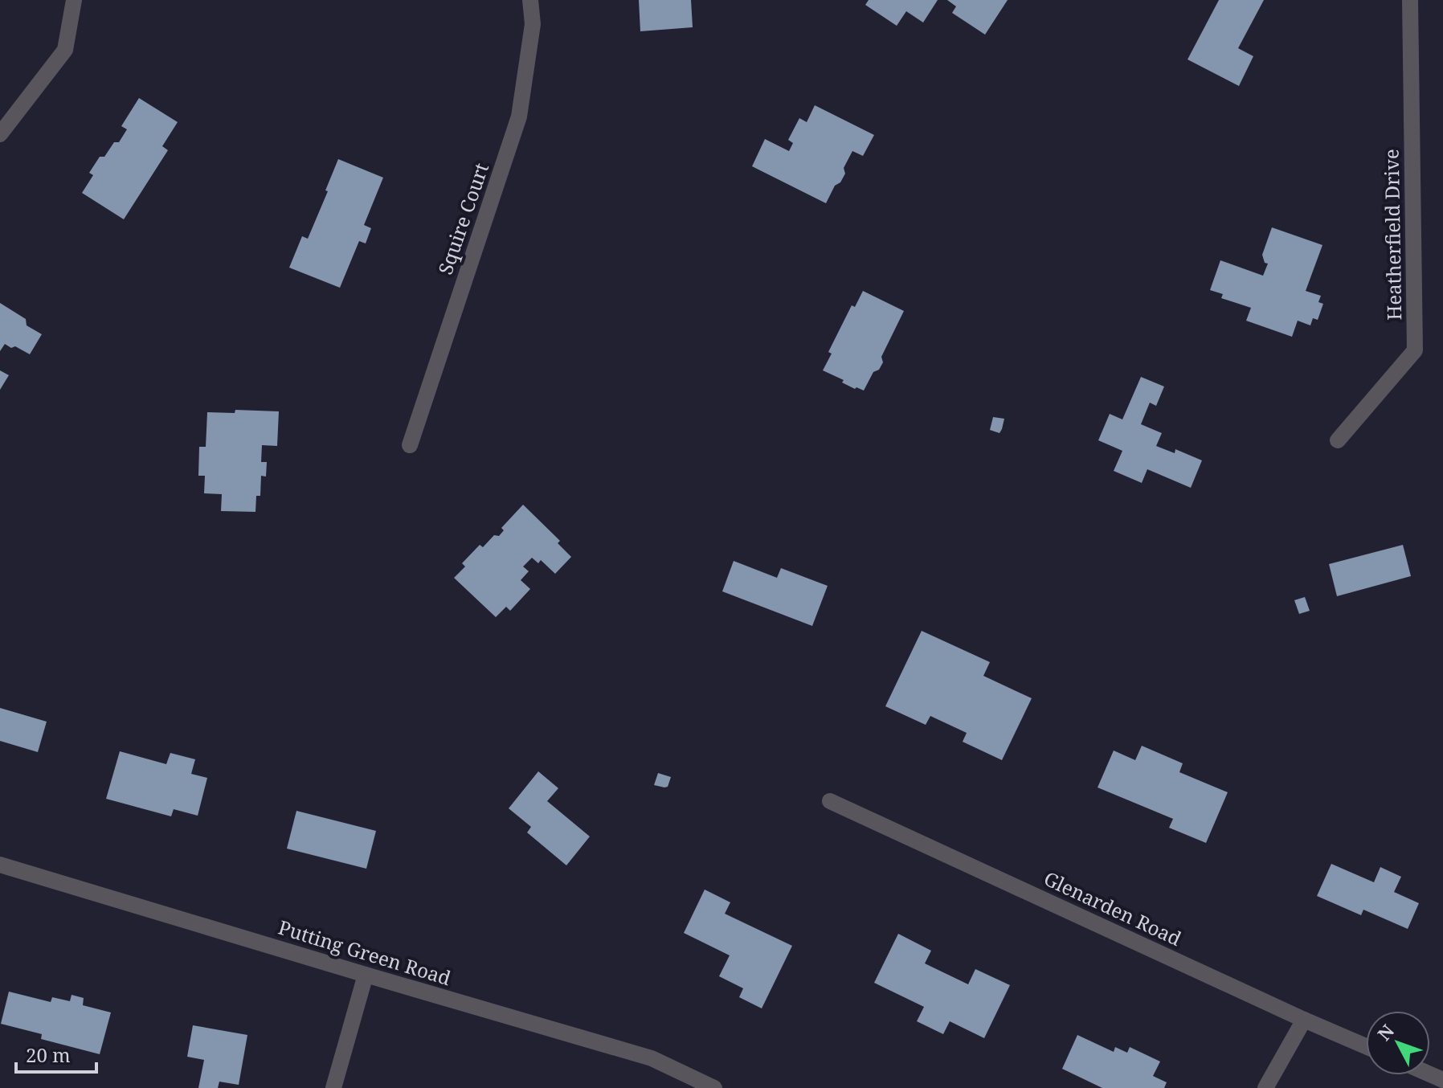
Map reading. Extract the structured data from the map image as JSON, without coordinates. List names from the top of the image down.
{
  "streets": {
    "street": [
      "Squire Court",
      "Heatherfield Drive",
      "Glenarden Road",
      "Putting Green Road"
    ]
  },
  "scale_bar": "20 m",
  "north": "top left"
}
